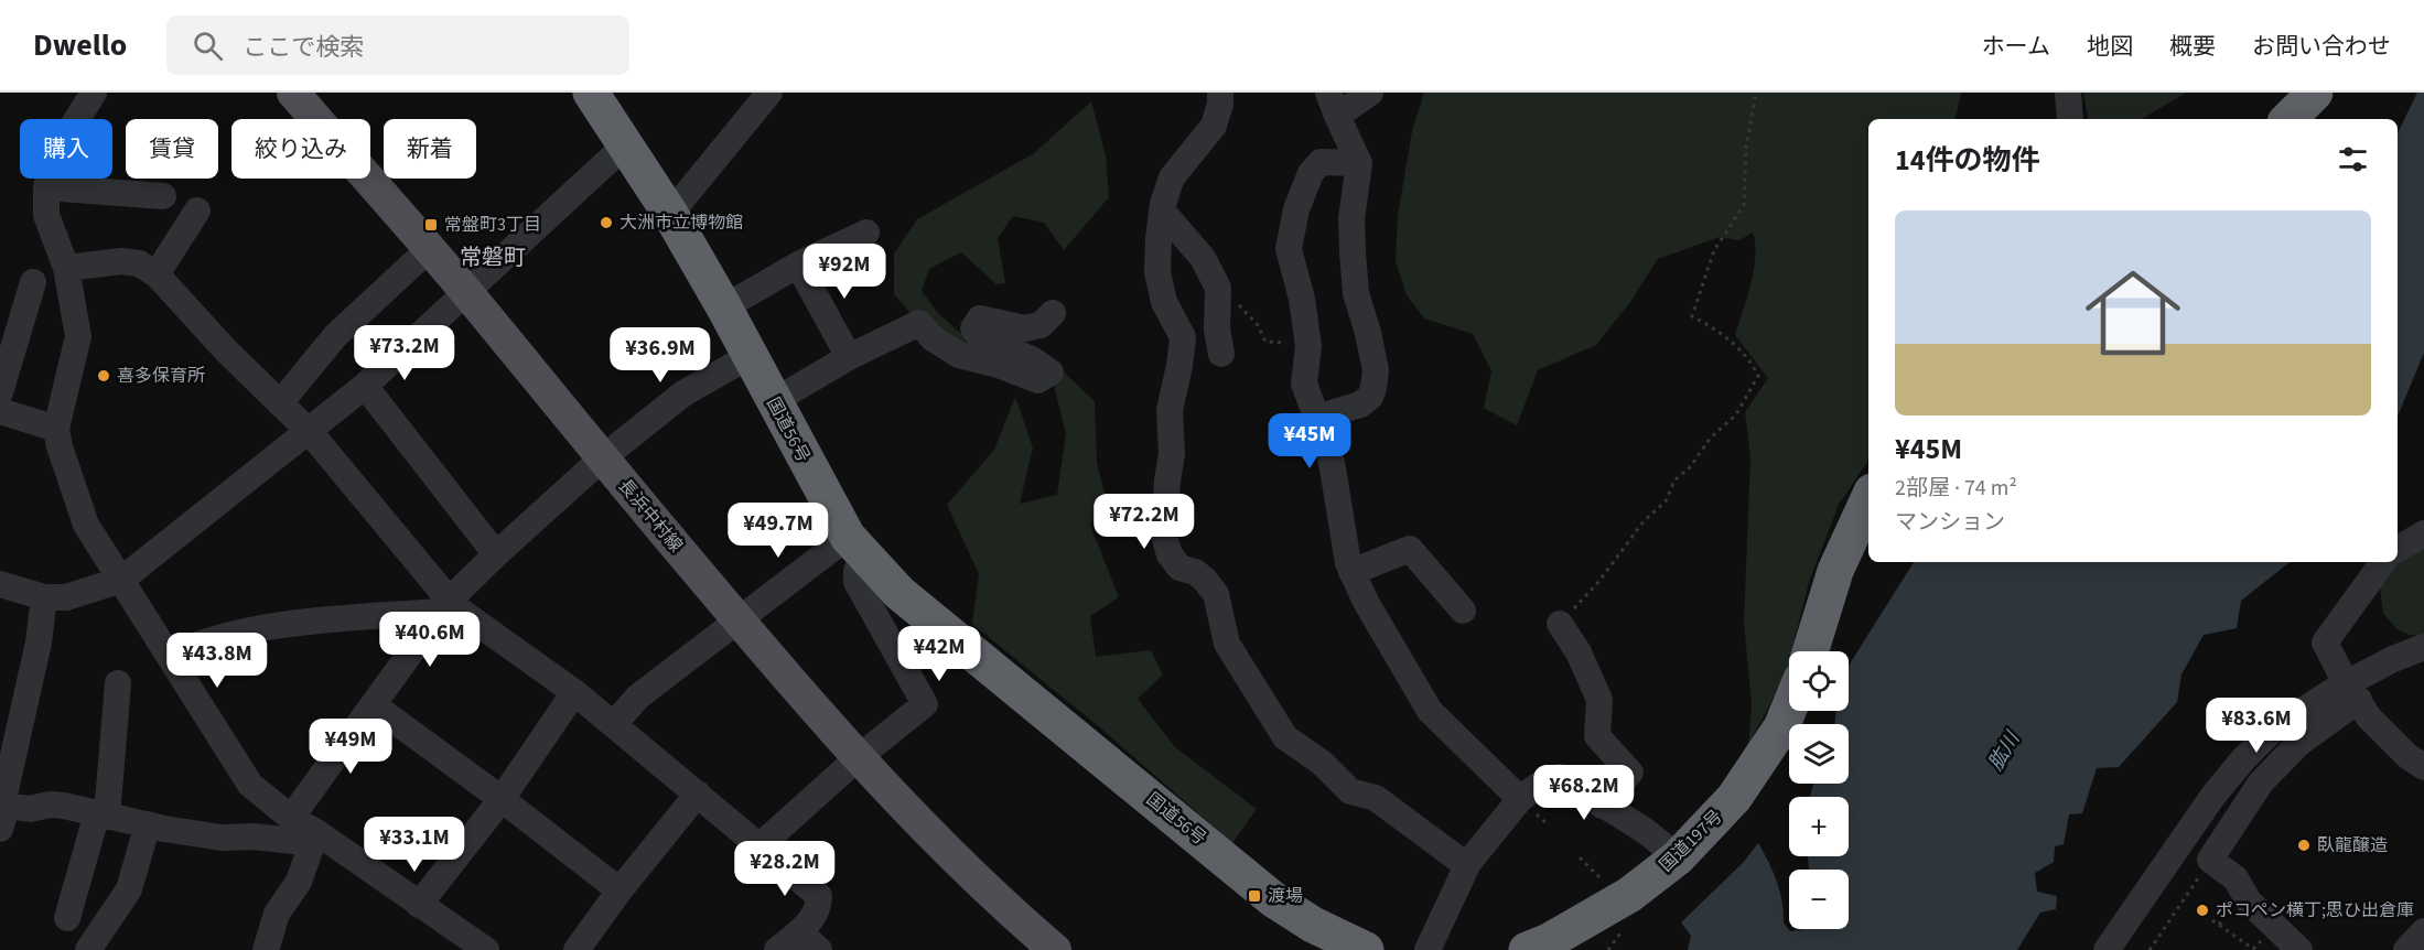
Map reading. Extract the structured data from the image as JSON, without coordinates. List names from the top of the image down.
{
  "streets": {
    "highway": ["国道56号", "国道197号"],
    "main road": ["長浜中村線"]
  },
  "districts": ["常磐町"],
  "water": ["肱川"],
  "places": {
    "other": [
      "大洲市立博物館",
      "喜多保育所",
      "臥龍醸造",
      "ポコペン横丁;思ひ出倉庫"
    ],
    "transit": ["常盤町3丁目", "渡場"]
  },
  "page": {
    "header": "Dwello",
    "search": "ここで検索",
    "nav": [
      "ホーム",
      "地図",
      "概要",
      "お問い合わせ"
    ],
    "chip": [
      "購入",
      "賃貸",
      "絞り込み",
      "新着"
    ],
    "heading": "14件の物件",
    "list": [
      {
        "name": "¥45M",
        "note": "2部屋 · 74 m² · マンション"
      }
    ],
    "price": [
      "¥92M",
      "¥73.2M",
      "¥36.9M",
      "¥45M",
      "¥72.2M",
      "¥49.7M",
      "¥40.6M",
      "¥42M",
      "¥43.8M",
      "¥83.6M",
      "¥49M",
      "¥68.2M",
      "¥33.1M",
      "¥28.2M"
    ],
    "map_buttons": ["+", "−"]
  }
}
